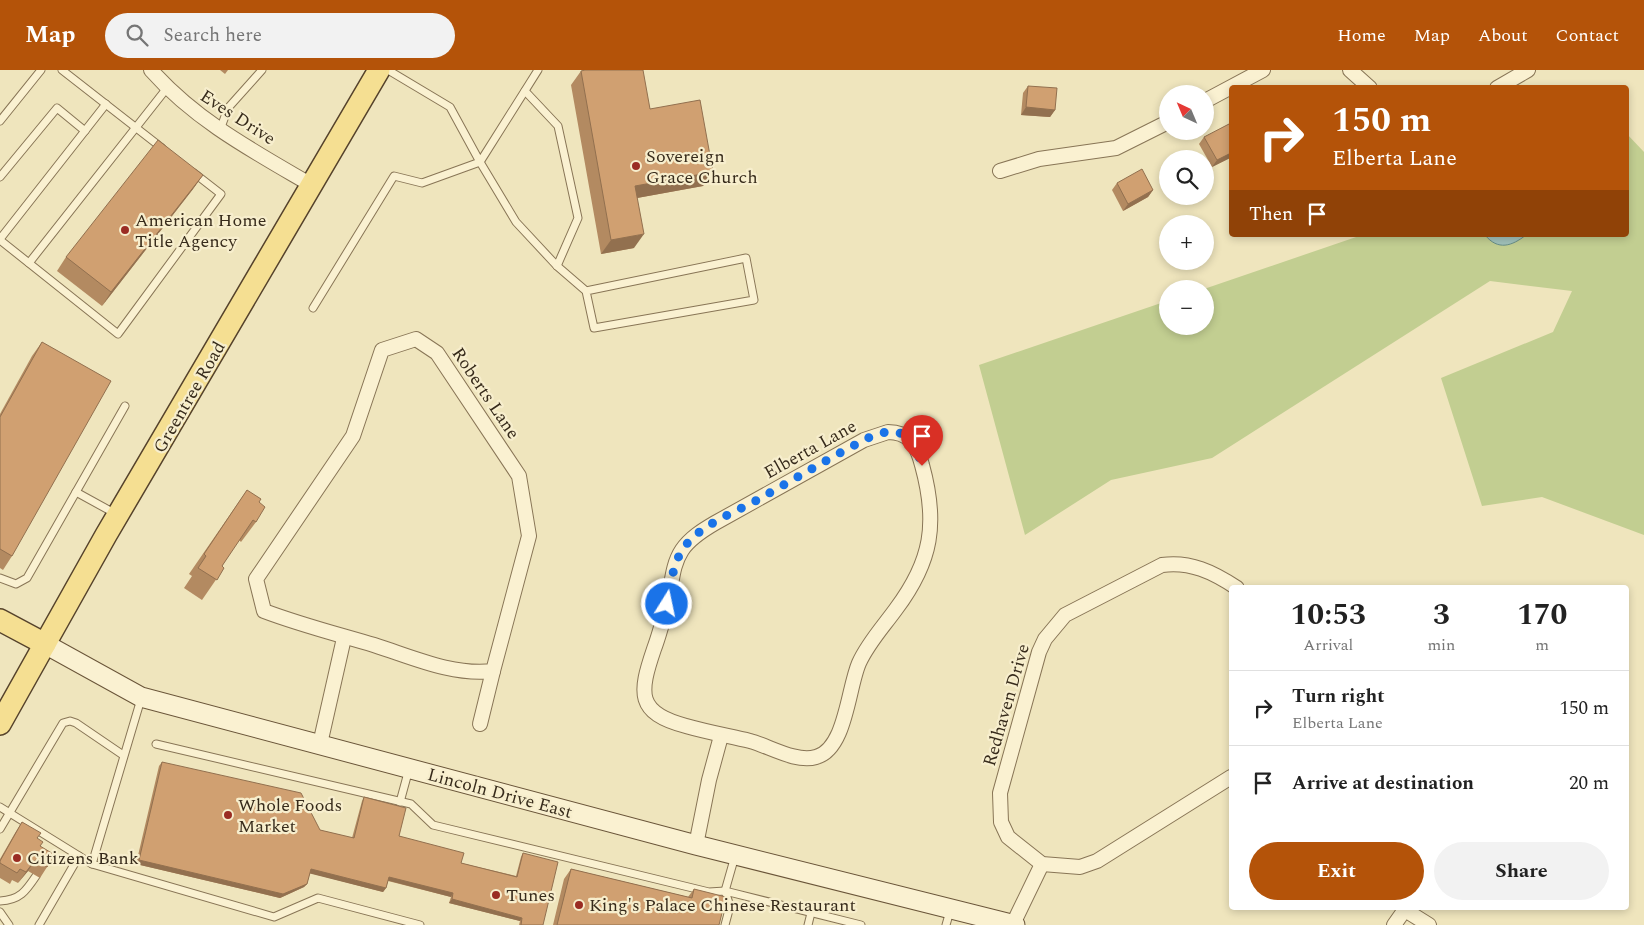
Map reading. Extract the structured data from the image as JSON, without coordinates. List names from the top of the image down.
{
  "streets": {
    "main road": ["Greentree Road", "Lincoln Drive East"],
    "street": [
      "Eves Drive",
      "Roberts Lane",
      "Elberta Lane",
      "Redhaven Drive"
    ]
  },
  "crossings": [
    ["Eves Drive", "Greentree Road"],
    ["Greentree Road", "Lincoln Drive East"]
  ],
  "places": [
    "Sovereign Grace Church",
    "American Home Title Agency",
    "Whole Foods Market",
    "Citizens Bank",
    "Tunes",
    "King's Palace Chinese Restaurant"
  ],
  "north": "top left",
  "page": {
    "header": "Map",
    "search": "Search here",
    "nav": [
      "Home",
      "Map",
      "About",
      "Contact"
    ],
    "map_buttons": ["+", "−"],
    "turn": ["150 m", "Elberta Lane"],
    "then": "Then",
    "eta": [
      "10:53",
      "Arrival",
      "3",
      "min",
      "170",
      "m"
    ],
    "list": [
      {
        "name": "Turn right",
        "note": "Elberta Lane",
        "value": "150 m"
      },
      {
        "name": "Arrive at destination",
        "value": "20 m"
      }
    ],
    "buttons": ["Exit", "Share"]
  }
}
